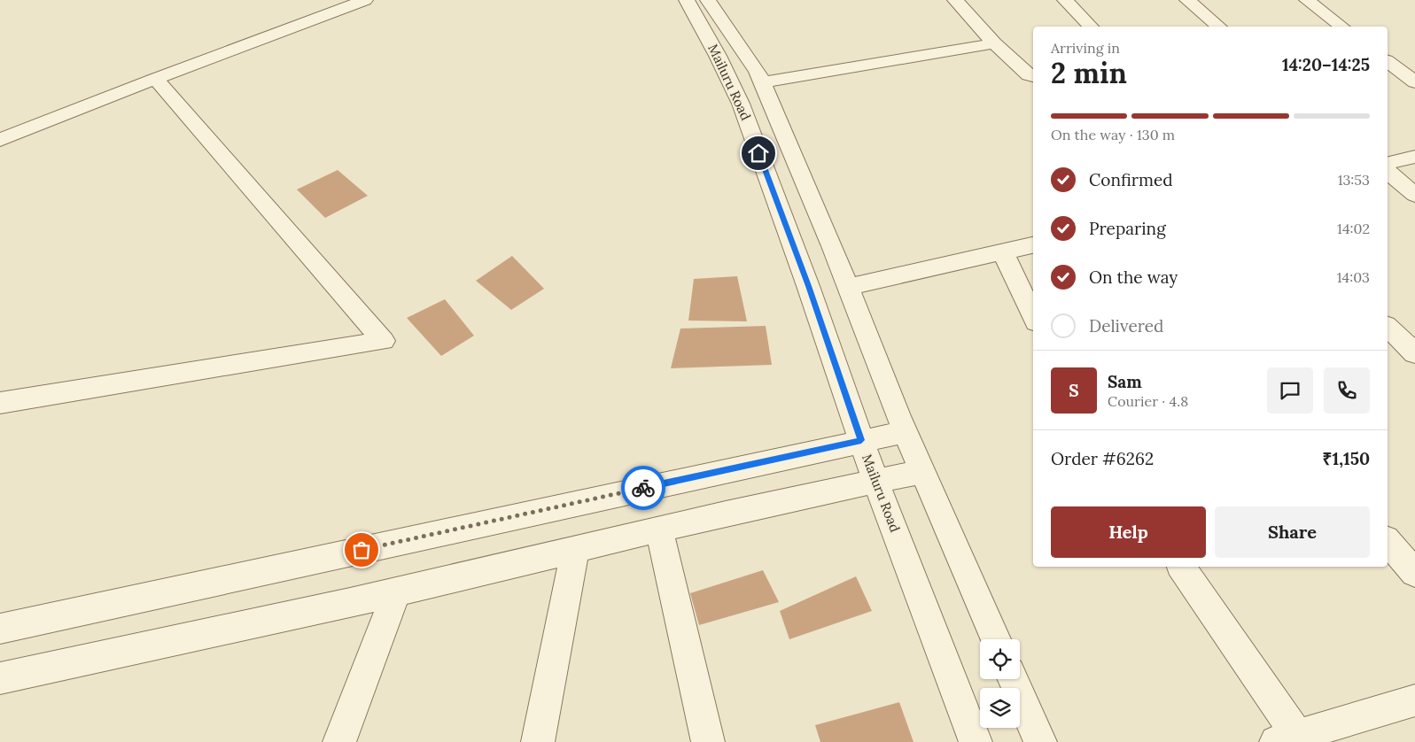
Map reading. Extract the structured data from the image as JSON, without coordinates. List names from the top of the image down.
{
  "streets": {
    "street": ["Mailuru Road"]
  },
  "page": {
    "heading": ["2 min", "Arriving in", "14:20–14:25"],
    "panel": [
      "Sam",
      "Courier · 4.8",
      "Order #6262",
      "₹1,150"
    ],
    "bar": "On the way · 130 m",
    "list": [
      ["Confirmed", "13:53"],
      ["Preparing", "14:02"],
      ["On the way", "14:03"],
      "Delivered"
    ],
    "round": "S",
    "buttons": ["Help", "Share"]
  }
}
